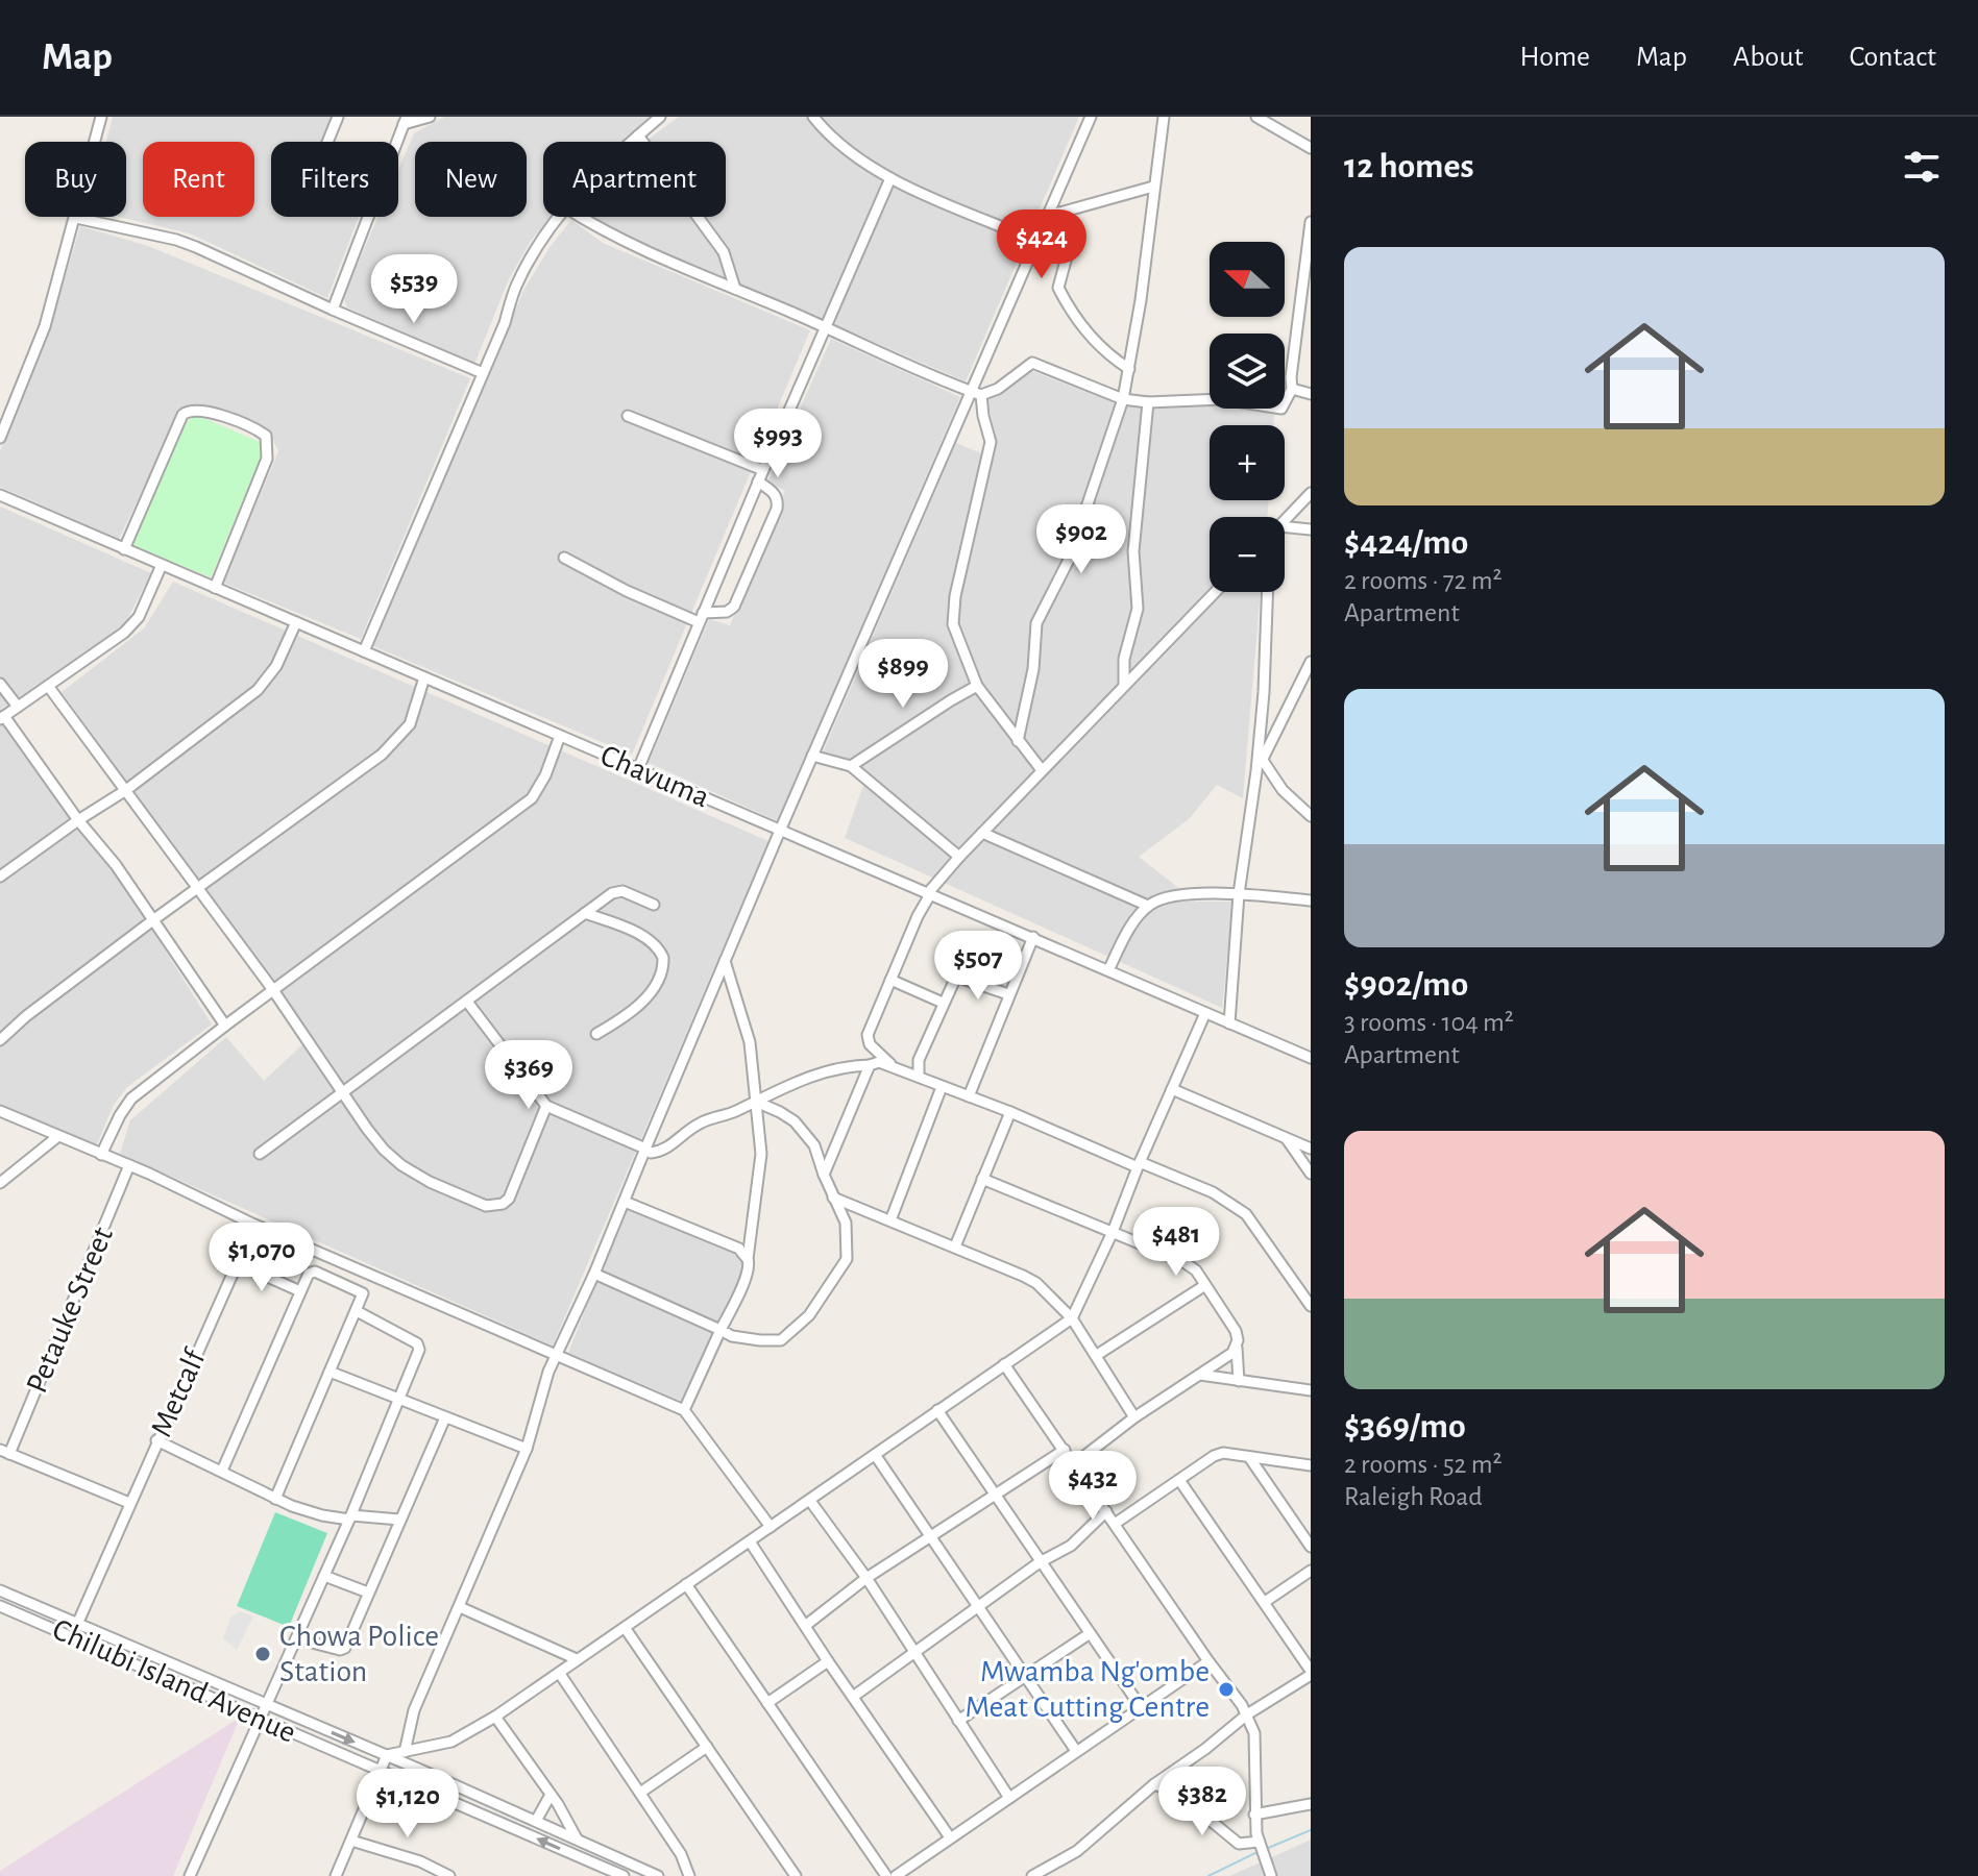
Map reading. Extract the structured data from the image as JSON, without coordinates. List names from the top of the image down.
{
  "streets": {
    "street": [
      "Chavuma",
      "Petauke Street",
      "Metcalf",
      "Chilubi Island Avenue"
    ]
  },
  "crossings": [
    ["Metcalf", "Chilubi Island Avenue"]
  ],
  "places": ["Chowa Police Station", "Mwamba Ng'ombe Meat Cutting Centre"],
  "north": "left",
  "page": {
    "header": "Map",
    "nav": [
      "Home",
      "Map",
      "About",
      "Contact"
    ],
    "heading": "12 homes",
    "chip": [
      "Buy",
      "Rent",
      "Filters",
      "New",
      "Apartment"
    ],
    "price": [
      "$424",
      "$539",
      "$993",
      "$902",
      "$899",
      "$507",
      "$369",
      "$481",
      "$1,070",
      "$432",
      "$382",
      "$1,120"
    ],
    "list": [
      {
        "name": "$424/mo",
        "note": "2 rooms · 72 m² · Apartment"
      },
      {
        "name": "$902/mo",
        "note": "3 rooms · 104 m² · Apartment"
      },
      {
        "name": "$369/mo",
        "note": "2 rooms · 52 m² · Raleigh Road"
      }
    ],
    "map_buttons": ["+", "−"]
  }
}
